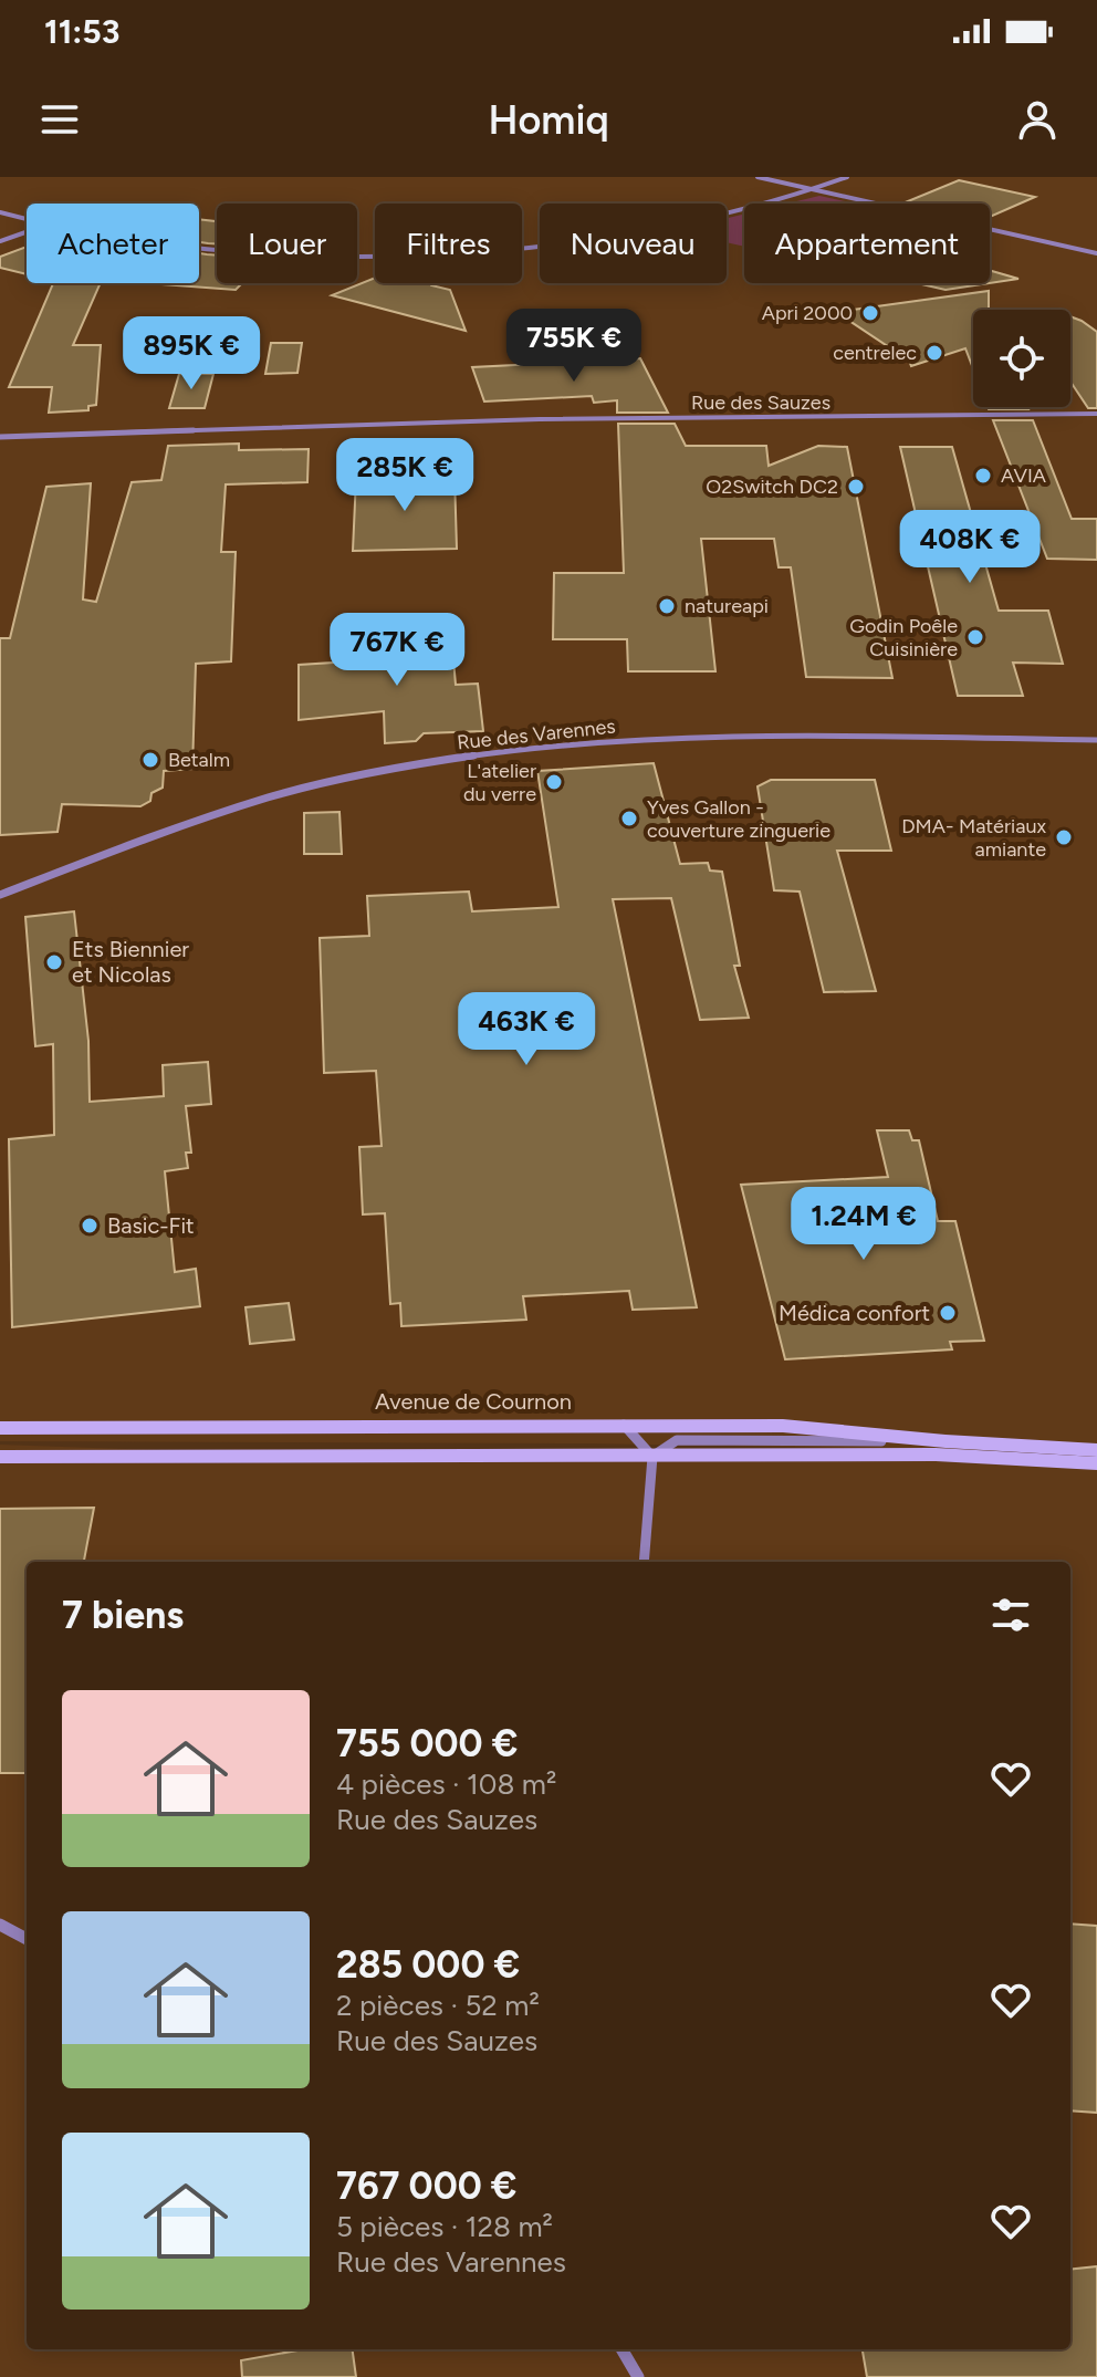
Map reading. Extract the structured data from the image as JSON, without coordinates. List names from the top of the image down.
{
  "streets": {
    "main road": ["Avenue de Cournon"],
    "street": ["Rue des Sauzes", "Rue des Varennes"]
  },
  "places": [
    "Apri 2000",
    "centrelec",
    "AVIA",
    "O2Switch DC2",
    "natureapi",
    "Godin Poêle Cuisinière",
    "Betalm",
    "L'atelier du verre",
    "Yves Gallon - couverture zinguerie",
    "DMA- Matériaux amiante",
    "Ets Biennier et Nicolas",
    "Basic-Fit",
    "Médica confort"
  ],
  "page": {
    "status": "11:53",
    "header": "Homiq",
    "chip": [
      "Acheter",
      "Louer",
      "Filtres",
      "Nouveau",
      "Appartement"
    ],
    "price": [
      "755K €",
      "895K €",
      "285K €",
      "408K €",
      "767K €",
      "463K €",
      "1.24M €"
    ],
    "heading": "7 biens",
    "list": [
      {
        "name": "755 000 €",
        "note": "4 pièces · 108 m² · Rue des Sauzes"
      },
      {
        "name": "285 000 €",
        "note": "2 pièces · 52 m² · Rue des Sauzes"
      },
      {
        "name": "767 000 €",
        "note": "5 pièces · 128 m² · Rue des Varennes"
      }
    ]
  }
}
